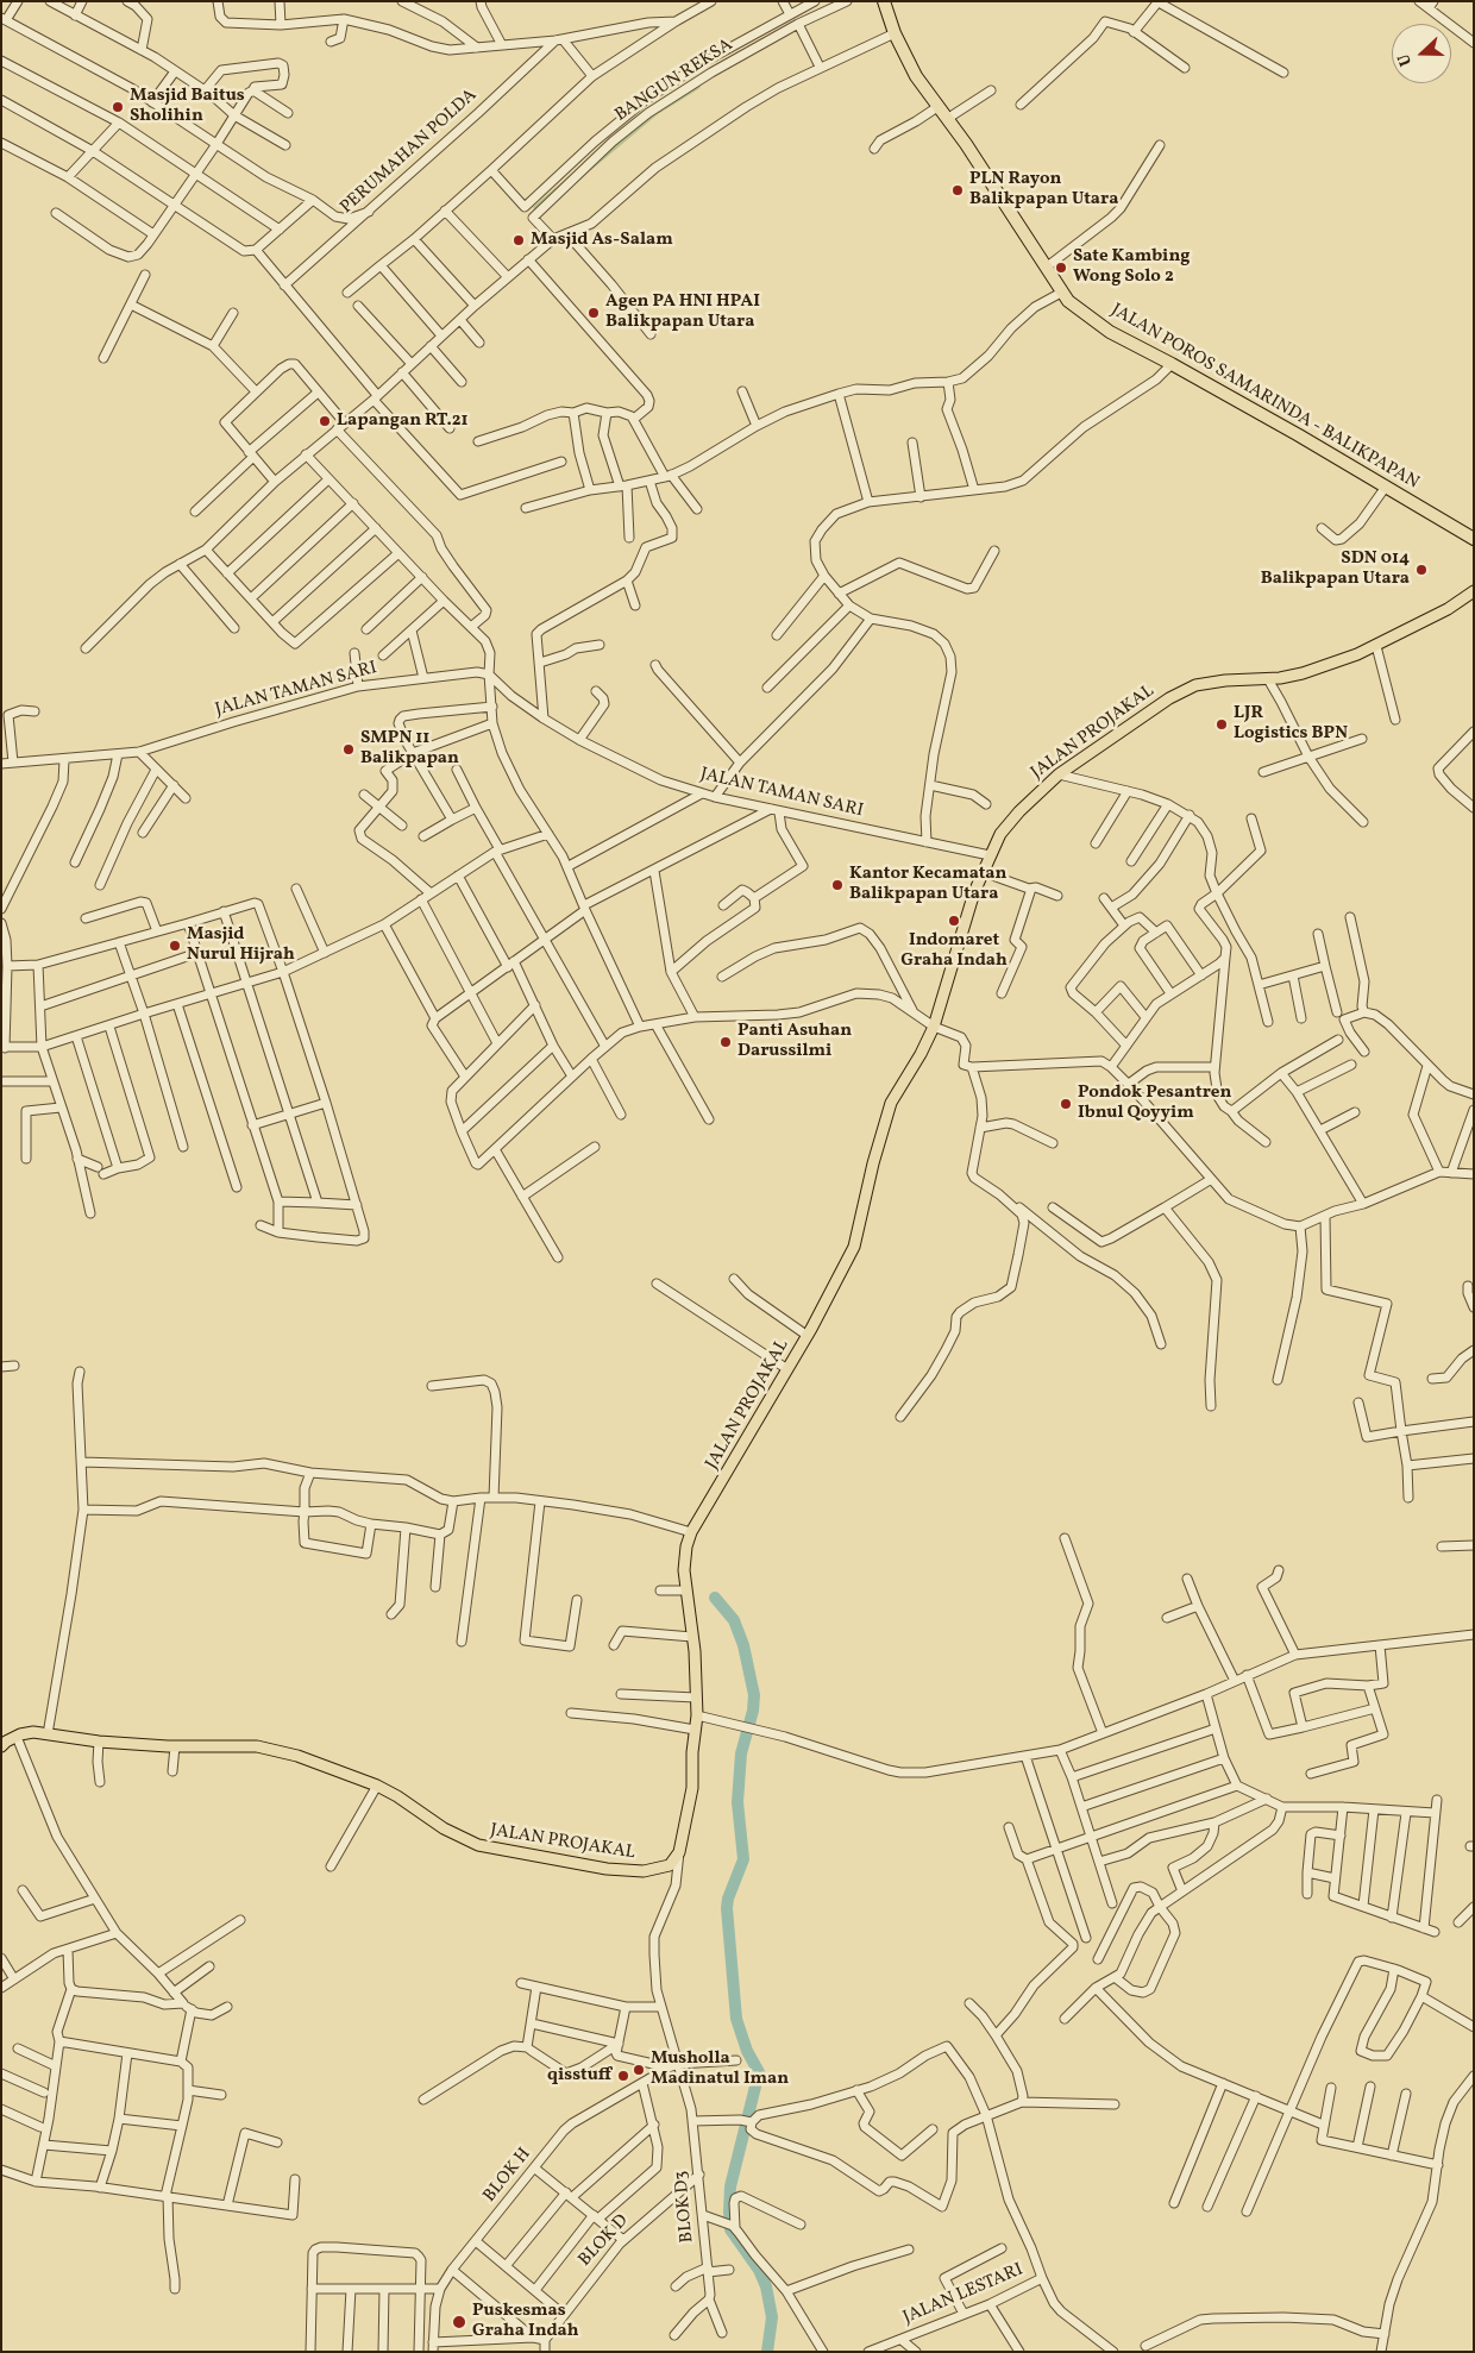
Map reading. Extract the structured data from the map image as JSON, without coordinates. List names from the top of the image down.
{
  "streets": {
    "highway": ["JALAN POROS SAMARINDA - BALIKPAPAN"],
    "main road": ["JALAN PROJAKAL"],
    "street": [
      "BANGUN REKSA",
      "PERUMAHAN POLDA",
      "JALAN TAMAN SARI",
      "BLOK H",
      "BLOK D3",
      "BLOK D",
      "JALAN LESTARI"
    ]
  },
  "crossings": [
    ["JALAN TAMAN SARI", "JALAN PROJAKAL"],
    ["JALAN PROJAKAL", "BLOK D3"],
    ["BLOK H", "BLOK D3"],
    ["BLOK D3", "BLOK D"]
  ],
  "places": [
    "Masjid Baitus Sholihin",
    "PLN Rayon Balikpapan Utara",
    "Masjid As-Salam",
    "Sate Kambing Wong Solo 2",
    "Agen PA HNI HPAI Balikpapan Utara",
    "Lapangan RT.21",
    "SDN 014 Balikpapan Utara",
    "LJR Logistics BPN",
    "SMPN 11 Balikpapan",
    "Kantor Kecamatan Balikpapan Utara",
    "Indomaret Graha Indah",
    "Masjid Nurul Hijrah",
    "Panti Asuhan Darussilmi",
    "Pondok Pesantren Ibnul Qoyyim",
    "Musholla Madinatul Iman",
    "qisstuff",
    "Puskesmas Graha Indah"
  ],
  "north": "left"
}
